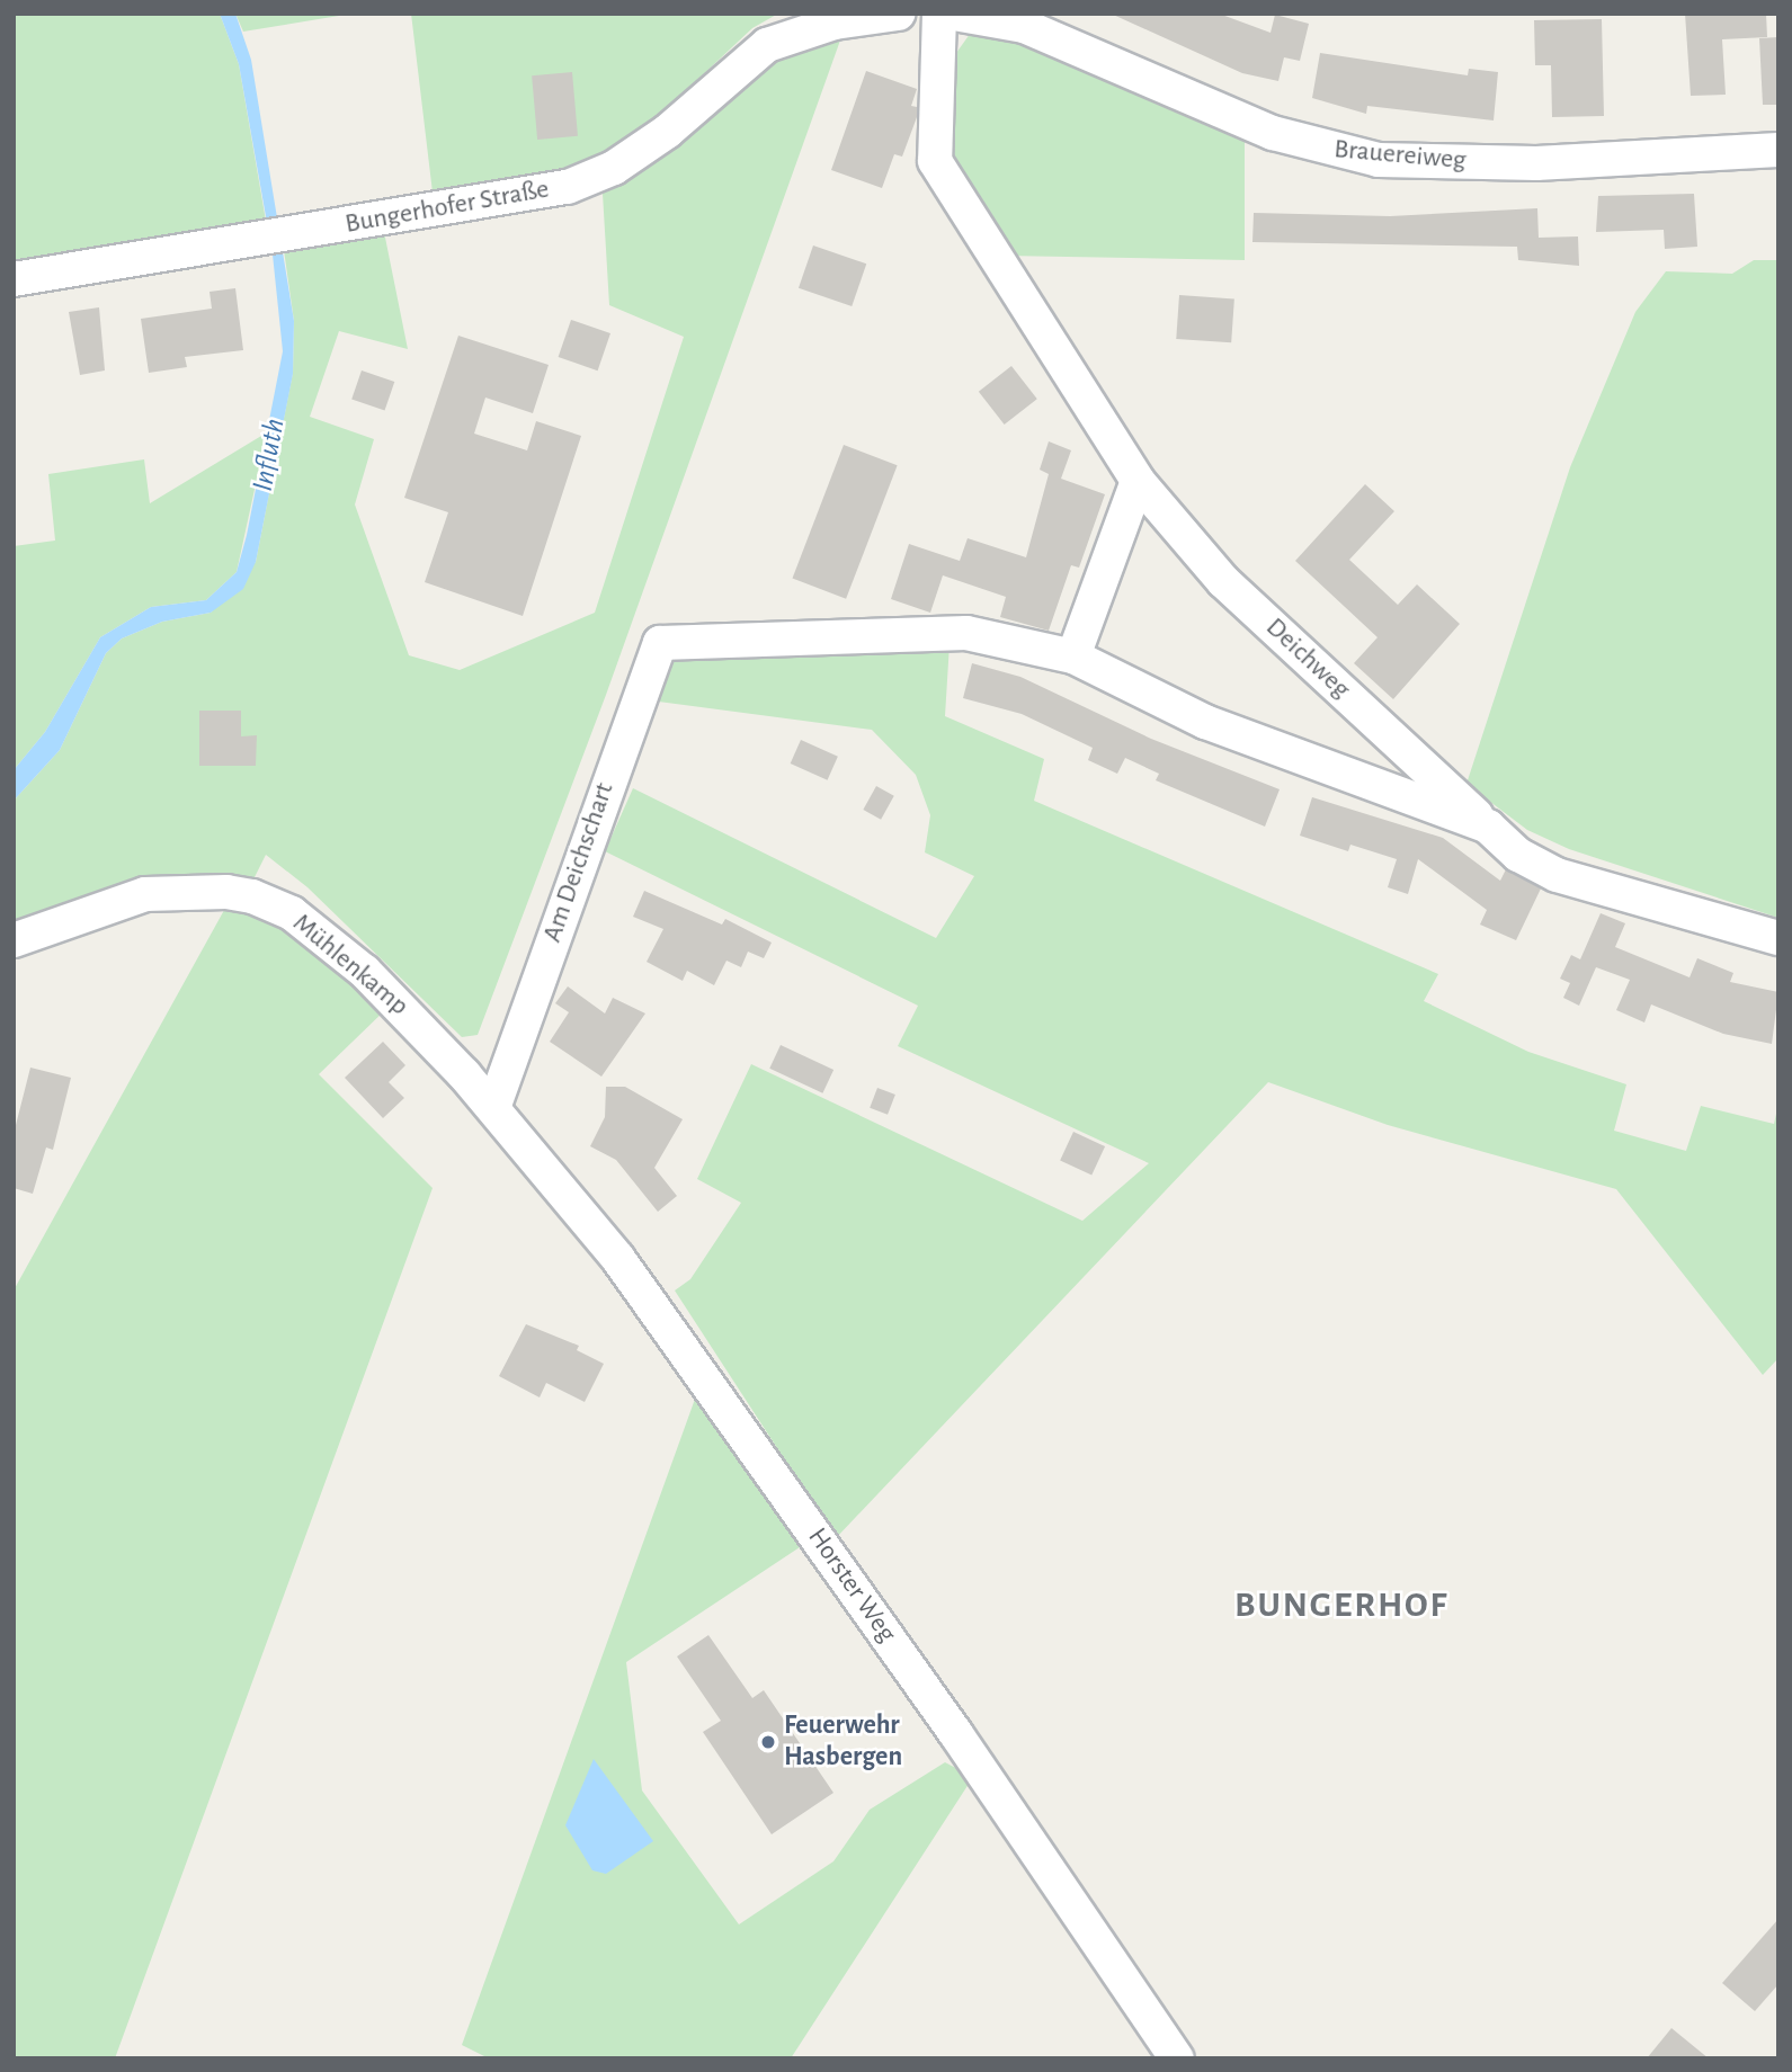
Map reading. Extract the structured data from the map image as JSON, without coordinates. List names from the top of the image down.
{
  "streets": {
    "street": [
      "Brauereiweg",
      "Bungerhofer Straße",
      "Deichweg",
      "Am Deichschart",
      "Mühlenkamp",
      "Horster Weg"
    ]
  },
  "crossings": [
    ["Deichweg", "Am Deichschart"],
    ["Am Deichschart", "Mühlenkamp"],
    ["Am Deichschart", "Horster Weg"],
    ["Mühlenkamp", "Horster Weg"]
  ],
  "districts": ["BUNGERHOF"],
  "water": ["Influth"],
  "places": ["Feuerwehr Hasbergen"]
}
